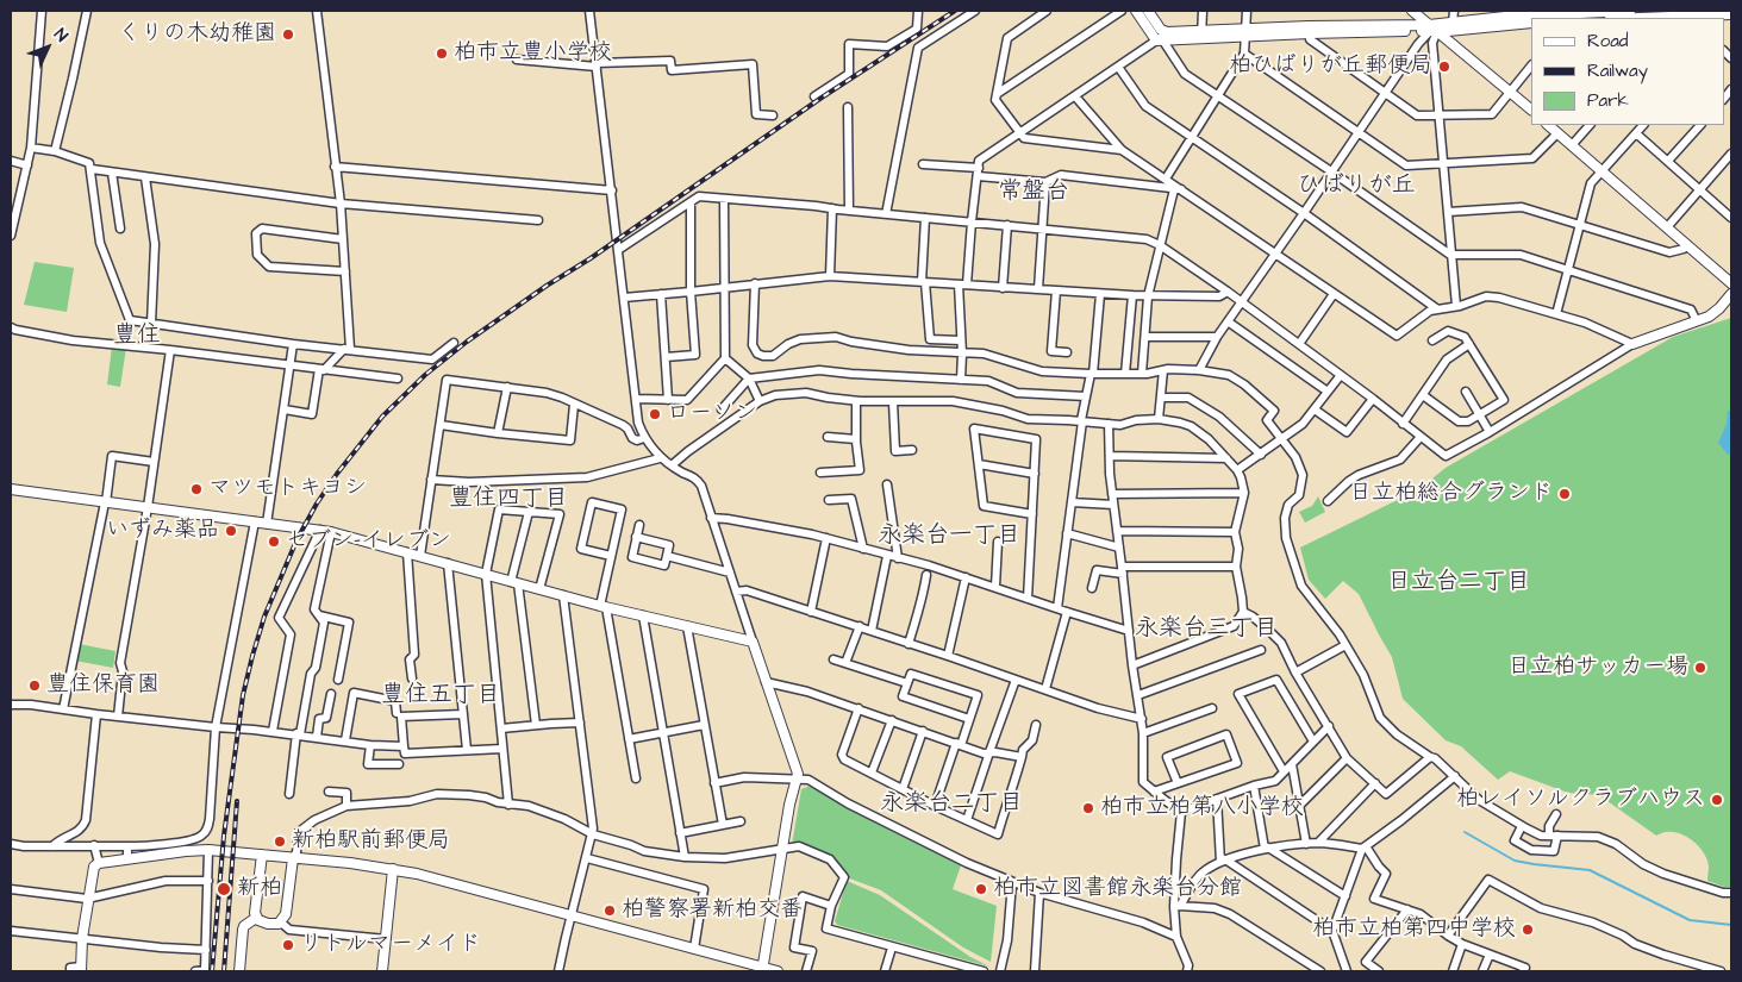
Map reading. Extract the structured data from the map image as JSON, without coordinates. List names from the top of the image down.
{
  "districts": [
    "ひばりが丘",
    "常盤台",
    "豊住",
    "豊住四丁目",
    "永楽台一丁目",
    "日立台二丁目",
    "永楽台三丁目",
    "豊住五丁目",
    "永楽台二丁目"
  ],
  "places": [
    "くりの木幼稚園",
    "柏市立豊小学校",
    "柏ひばりが丘郵便局",
    "ローソン",
    "マツモトキヨシ",
    "日立柏総合グランド",
    "いずみ薬品",
    "セブン-イレブン",
    "日立柏サッカー場",
    "豊住保育園",
    "柏レイソルクラブハウス",
    "柏市立柏第八小学校",
    "新柏駅前郵便局",
    "新柏",
    "柏市立図書館永楽台分館",
    "柏警察署新柏交番",
    "柏市立柏第四中学校",
    "リトルマーメイド"
  ],
  "legend": ["Road", "Railway", "Park"],
  "north": "top right"
}
